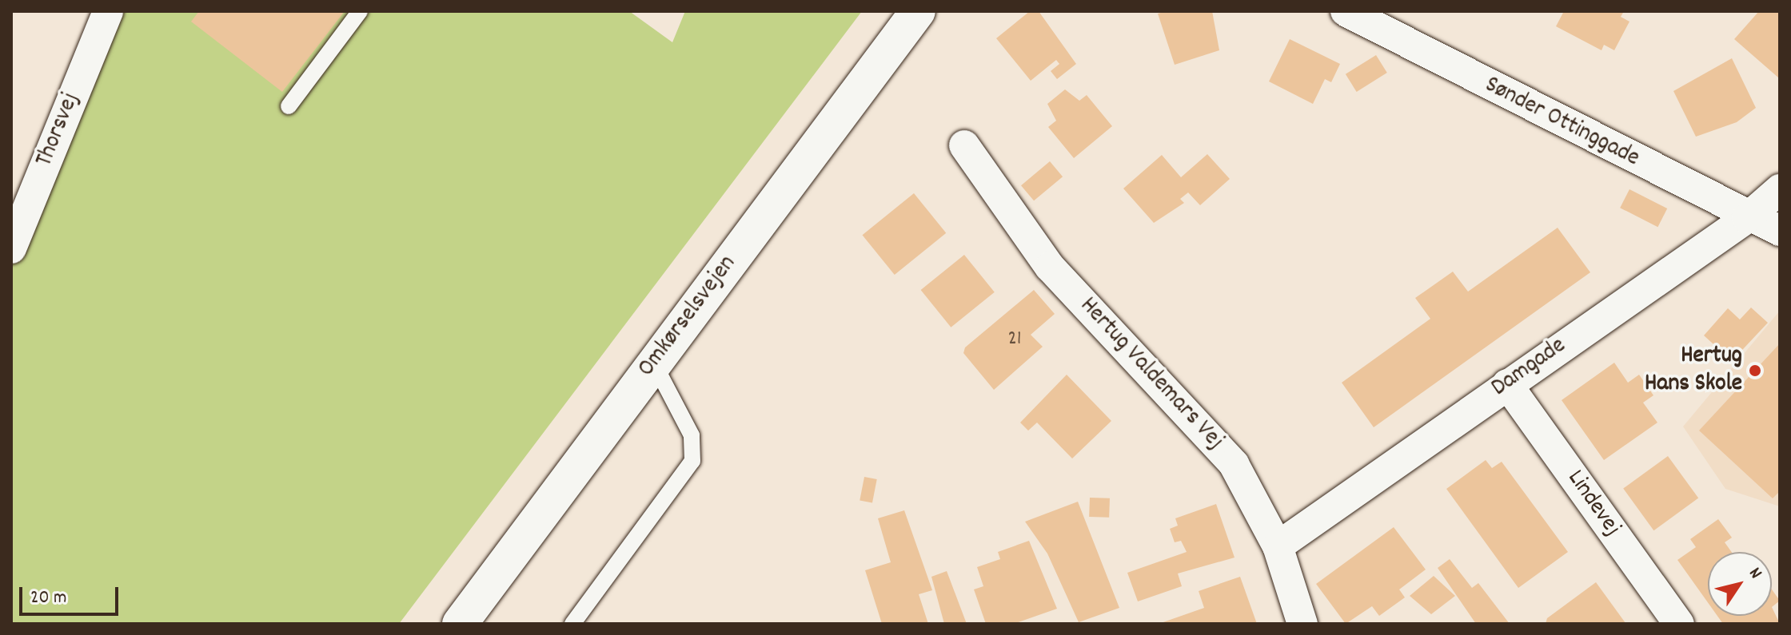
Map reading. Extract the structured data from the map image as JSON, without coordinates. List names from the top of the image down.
{
  "streets": {
    "main road": ["Omkørselsvejen"],
    "street": [
      "Sønder Ottinggade",
      "Thorsvej",
      "Damgade",
      "Hertug Valdemars Vej",
      "Lindevej"
    ]
  },
  "crossings": [
    ["Sønder Ottinggade", "Damgade"],
    ["Damgade", "Hertug Valdemars Vej"],
    ["Damgade", "Lindevej"]
  ],
  "places": ["Hertug Hans Skole"],
  "house_numbers": ["21"],
  "scale_bar": "20 m",
  "north": "top right"
}
